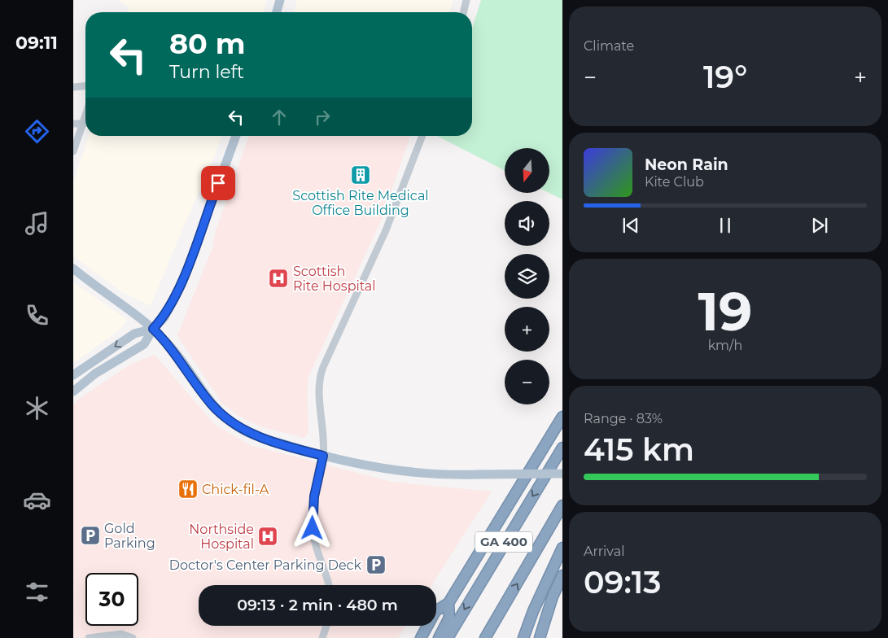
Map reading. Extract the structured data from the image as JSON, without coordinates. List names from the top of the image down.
{
  "streets": {
    "highway": ["GA 400"]
  },
  "places": {
    "building": ["Scottish Rite Medical Office Building"],
    "hospital": ["Scottish Rite Hospital", "Northside Hospital"],
    "restaurant": ["Chick-fil-A"],
    "parking": ["Gold Parking", "Doctor's Center Parking Deck"]
  },
  "north": "bottom",
  "page": {
    "tabs": "09:11",
    "tile": [
      "Climate",
      ["19", "km/h"],
      ["Range · 83%", "415 km"],
      ["Arrival", "09:13"]
    ],
    "turn": ["80 m", "Turn left"],
    "heat": ["−", "19°", "+"],
    "map_buttons": ["+", "−"],
    "song": ["Neon Rain", "Kite Club"],
    "limit": "30",
    "trip": "09:13 · 2 min · 480 m"
  }
}
